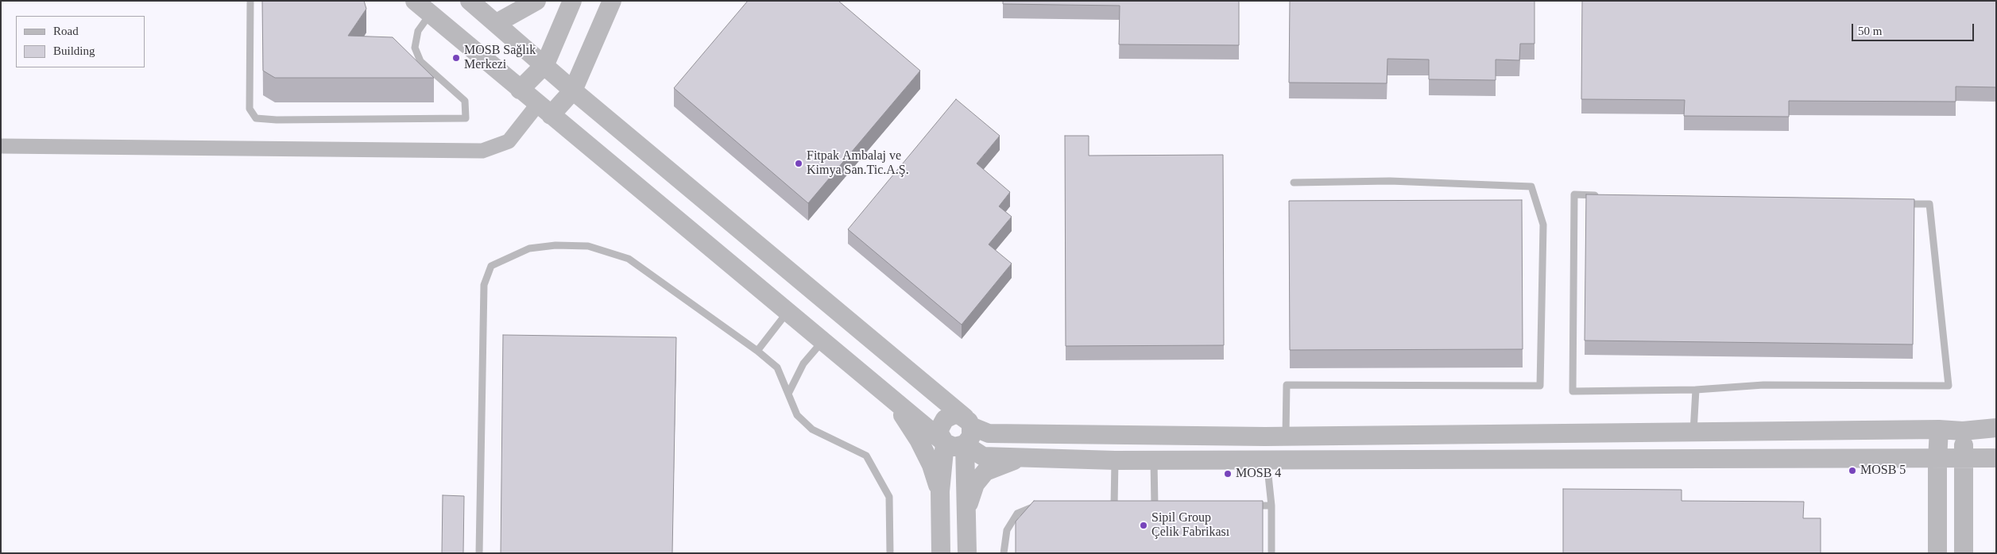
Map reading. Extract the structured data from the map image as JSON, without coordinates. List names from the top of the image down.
{
  "places": [
    "MOSB Sağlık Merkezi",
    "Fitpak Ambalaj ve Kimya San.Tic.A.Ş.",
    "MOSB 5",
    "MOSB 4",
    "Sipil Group Çelik Fabrikası"
  ],
  "legend": ["Road", "Building"],
  "scale_bar": "50 m"
}
